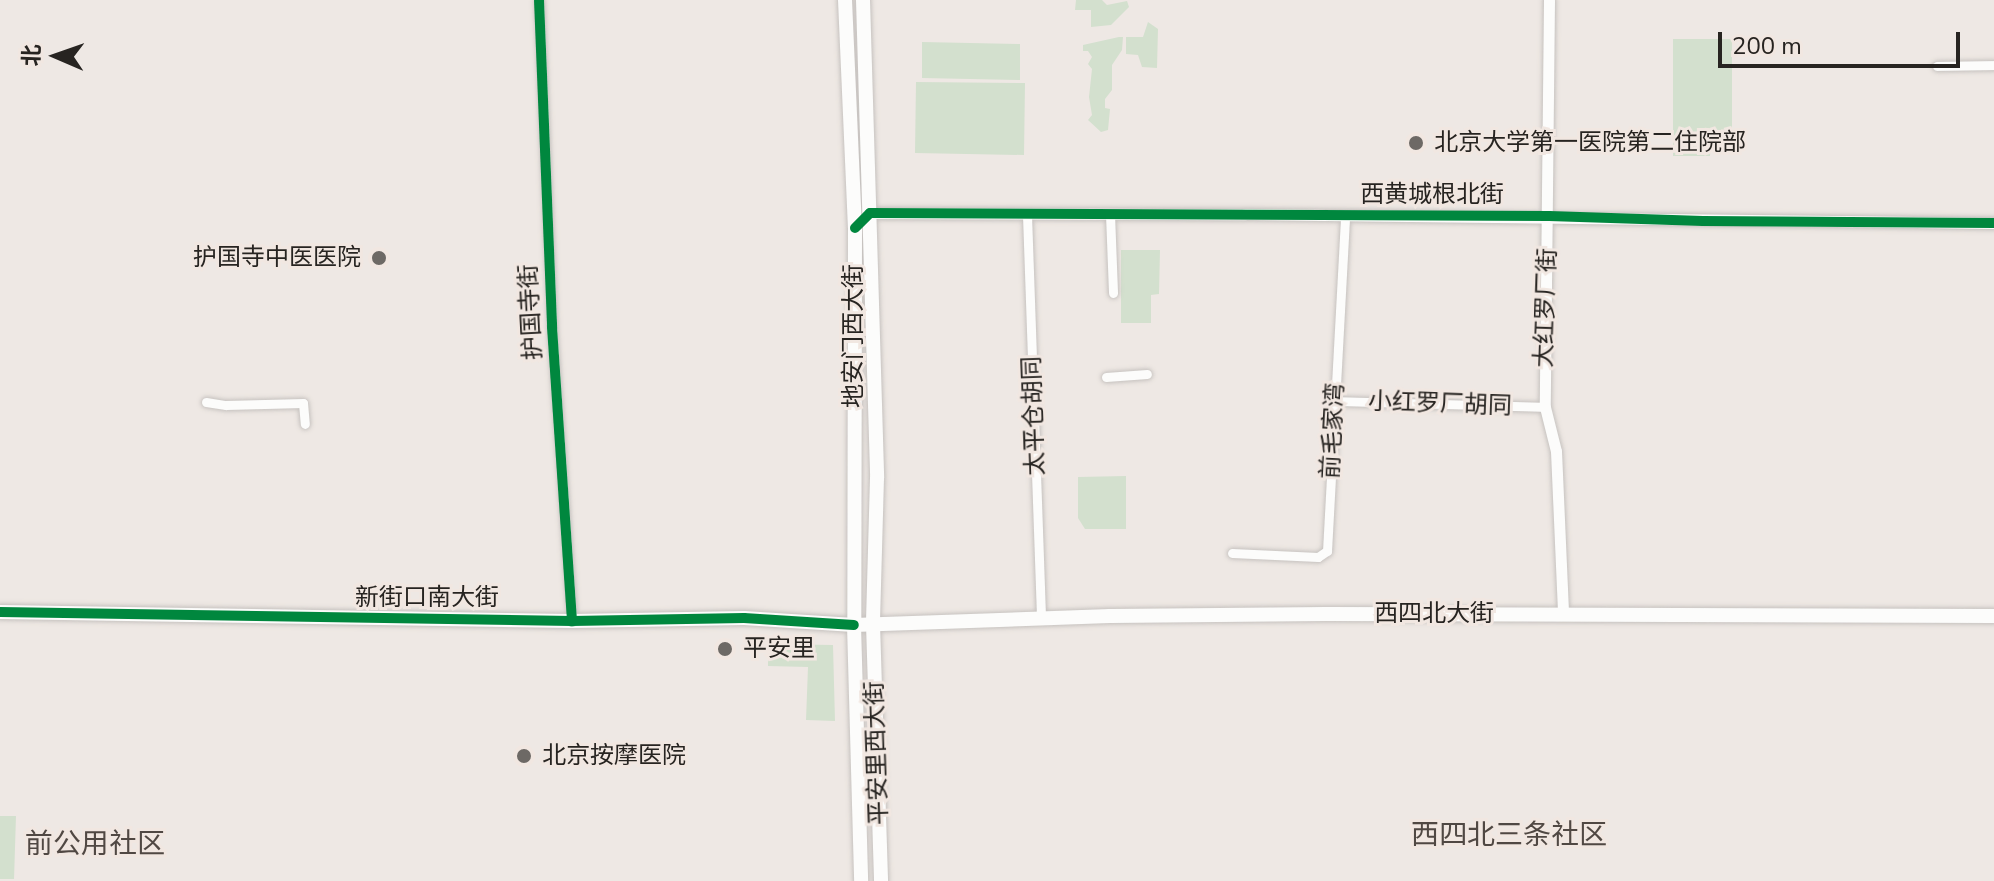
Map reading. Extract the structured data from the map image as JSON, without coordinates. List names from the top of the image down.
{
  "streets": {
    "main road": [
      "地安门西大街",
      "新街口南大街",
      "西四北大街",
      "平安里西大街"
    ],
    "street": [
      "西黄城根北街",
      "大红罗厂街",
      "护国寺街",
      "小红罗厂胡同",
      "太平仓胡同",
      "前毛家湾"
    ]
  },
  "crossings": [
    ["西黄城根北街", "大红罗厂街"],
    ["西黄城根北街", "地安门西大街"],
    ["西黄城根北街", "太平仓胡同"],
    ["西黄城根北街", "前毛家湾"],
    ["大红罗厂街", "小红罗厂胡同"],
    ["大红罗厂街", "西四北大街"],
    ["护国寺街", "新街口南大街"],
    ["地安门西大街", "新街口南大街"],
    ["地安门西大街", "西四北大街"],
    ["地安门西大街", "平安里西大街"],
    ["小红罗厂胡同", "前毛家湾"],
    ["太平仓胡同", "西四北大街"],
    ["新街口南大街", "西四北大街"],
    ["新街口南大街", "平安里西大街"],
    ["西四北大街", "平安里西大街"]
  ],
  "districts": ["西四北三条社区", "前公用社区"],
  "places": [
    "北京大学第一医院第二住院部",
    "护国寺中医医院",
    "平安里",
    "北京按摩医院"
  ],
  "scale_bar": "200 m",
  "north": "left"
}
